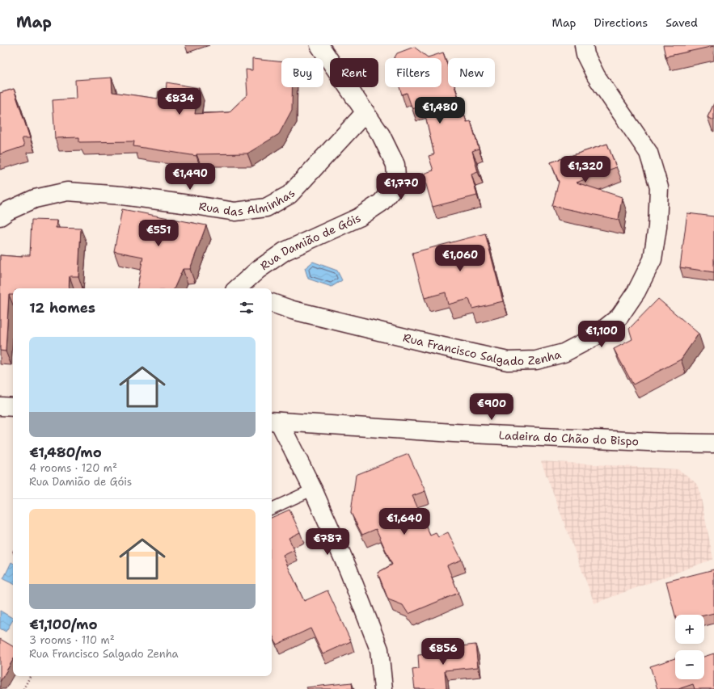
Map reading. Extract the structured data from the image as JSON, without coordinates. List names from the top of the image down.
{
  "streets": {
    "street": [
      "Rua das Alminhas",
      "Rua Damião de Góis",
      "Rua Francisco Salgado Zenha",
      "Ladeira do Chão do Bispo"
    ]
  },
  "crossings": [
    ["Rua das Alminhas", "Rua Damião de Góis"]
  ],
  "page": {
    "header": "Map",
    "nav": ["Map", "Directions", "Saved"],
    "chip": [
      "Buy",
      "Rent",
      "Filters",
      "New"
    ],
    "price": [
      "€834",
      "€1,480",
      "€1,320",
      "€1,490",
      "€1,770",
      "€551",
      "€1,060",
      "€1,100",
      "€900",
      "€1,640",
      "€787",
      "€856"
    ],
    "heading": "12 homes",
    "list": [
      {
        "name": "€1,480/mo",
        "note": "4 rooms · 120 m² · Rua Damião de Góis"
      },
      {
        "name": "€1,100/mo",
        "note": "3 rooms · 110 m² · Rua Francisco Salgado Zenha"
      }
    ],
    "map_buttons": ["+", "−"]
  }
}
